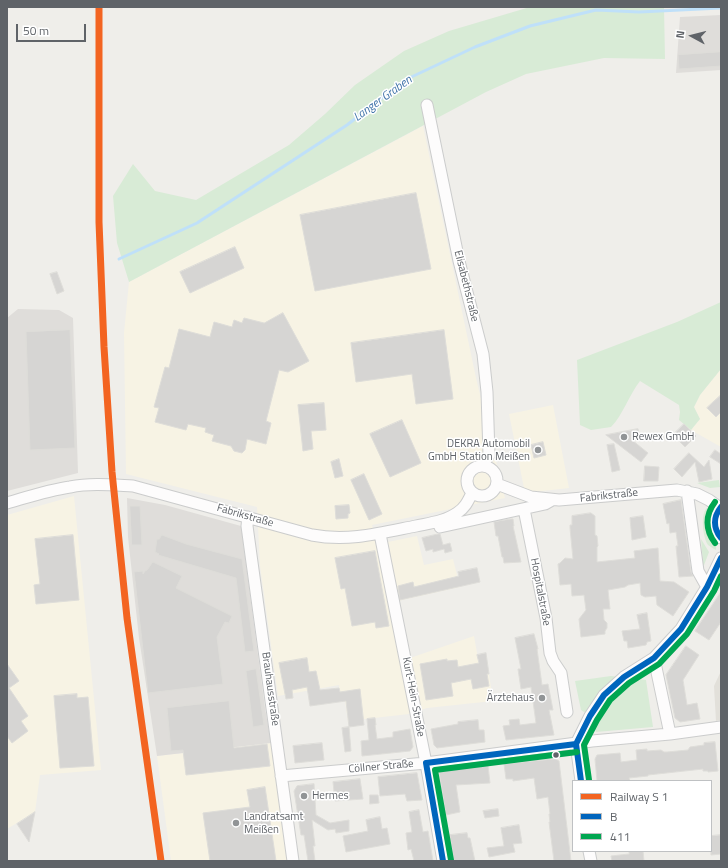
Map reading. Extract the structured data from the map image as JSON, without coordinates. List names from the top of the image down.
{
  "streets": {
    "street": [
      "Elisabethstraße",
      "Fabrikstraße",
      "Hospitalstraße",
      "Brauhausstraße",
      "Kurt-Hein-Straße",
      "Cöllner Straße"
    ]
  },
  "crossings": [
    ["Elisabethstraße", "Fabrikstraße"],
    ["Fabrikstraße", "Brauhausstraße"],
    ["Fabrikstraße", "Kurt-Hein-Straße"],
    ["Brauhausstraße", "Cöllner Straße"],
    ["Kurt-Hein-Straße", "Cöllner Straße"]
  ],
  "water": ["Langer Graben"],
  "places": [
    "Rewex GmbH",
    "DEKRA Automobil GmbH Station Meißen",
    "Ärztehaus",
    "Hermes",
    "Landratsamt Meißen"
  ],
  "lines": ["transit line 411", "transit line B"],
  "legend": ["Railway S 1", "B", "411"],
  "scale_bar": "50 m",
  "north": "left"
}
